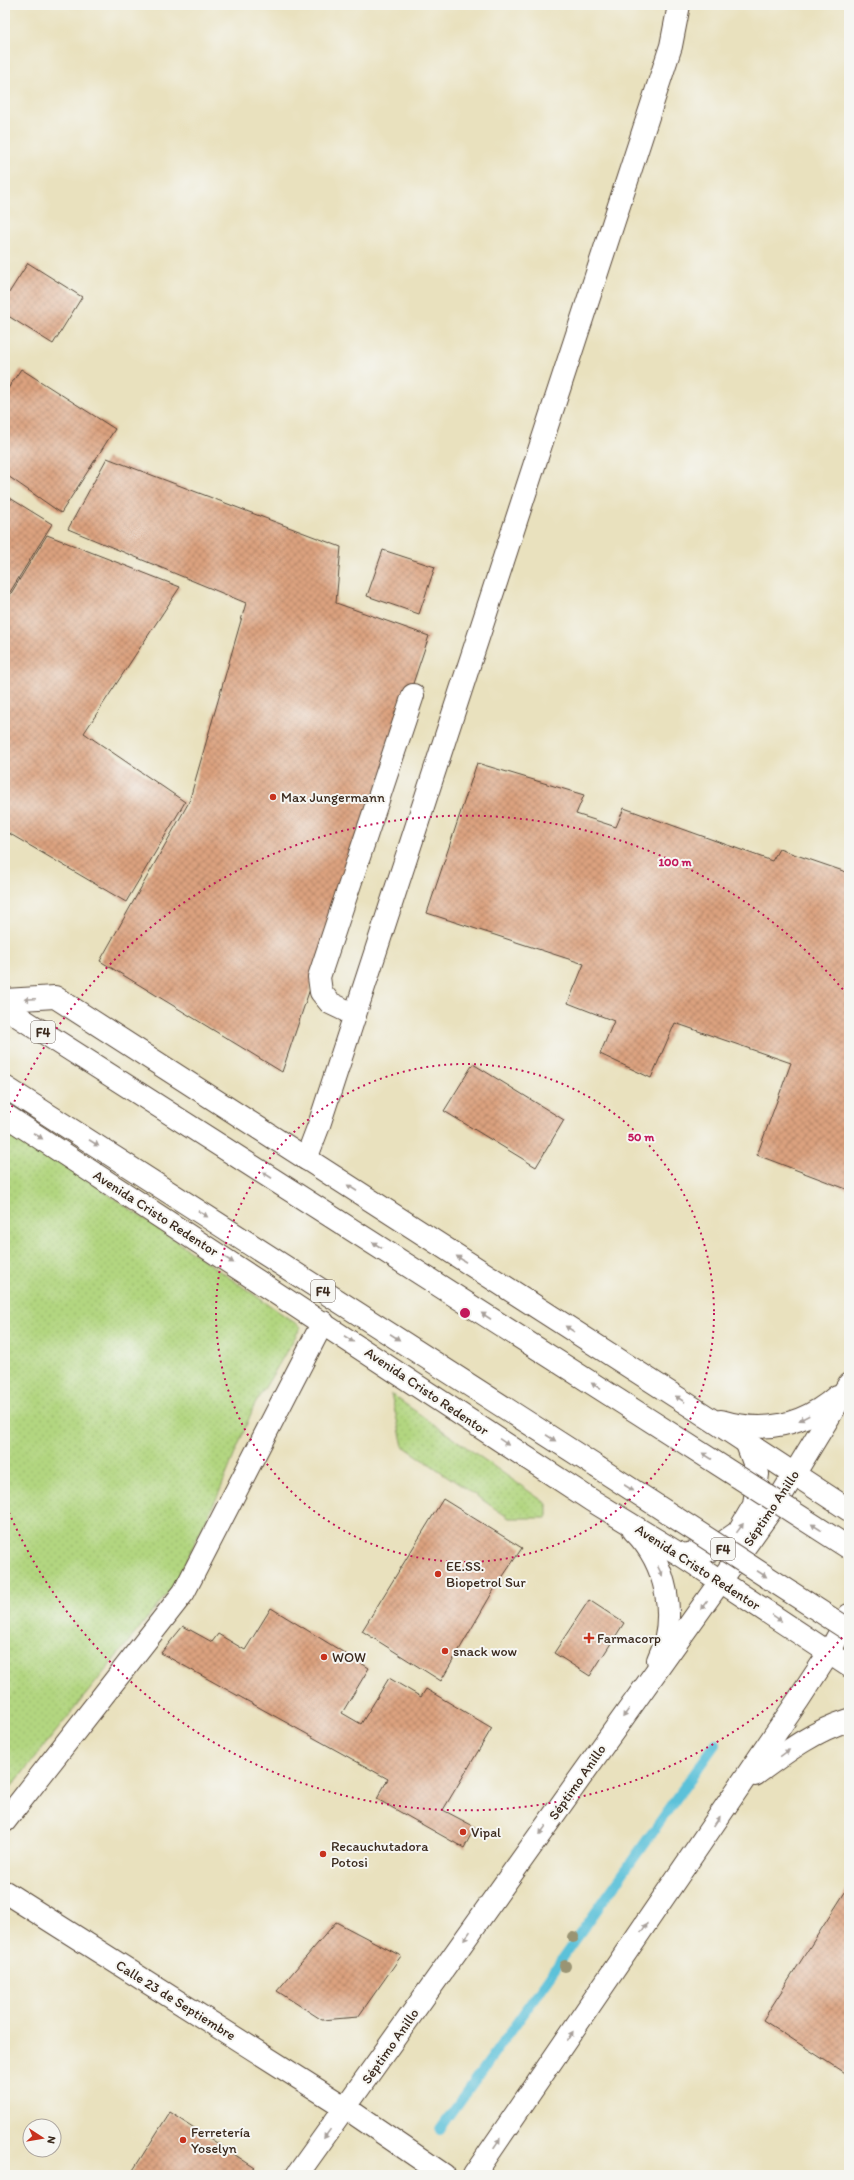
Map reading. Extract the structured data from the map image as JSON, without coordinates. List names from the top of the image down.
{
  "streets": {
    "main road": [
      "F4",
      "Avenida Cristo Redentor",
      "Séptimo Anillo",
      "Calle 23 de Septiembre"
    ]
  },
  "crossings": [
    ["Avenida Cristo Redentor", "Séptimo Anillo"],
    ["Séptimo Anillo", "Calle 23 de Septiembre"]
  ],
  "places": {
    "other": [
      "Max Jungermann",
      "EE.SS. Biopetrol Sur",
      "snack wow",
      "WOW",
      "Vipal",
      "Recauchutadora Potosi",
      "Ferretería Yoselyn"
    ],
    "health": ["Farmacorp"]
  },
  "north": "right",
  "rings": ["100 m", "50 m"]
}
